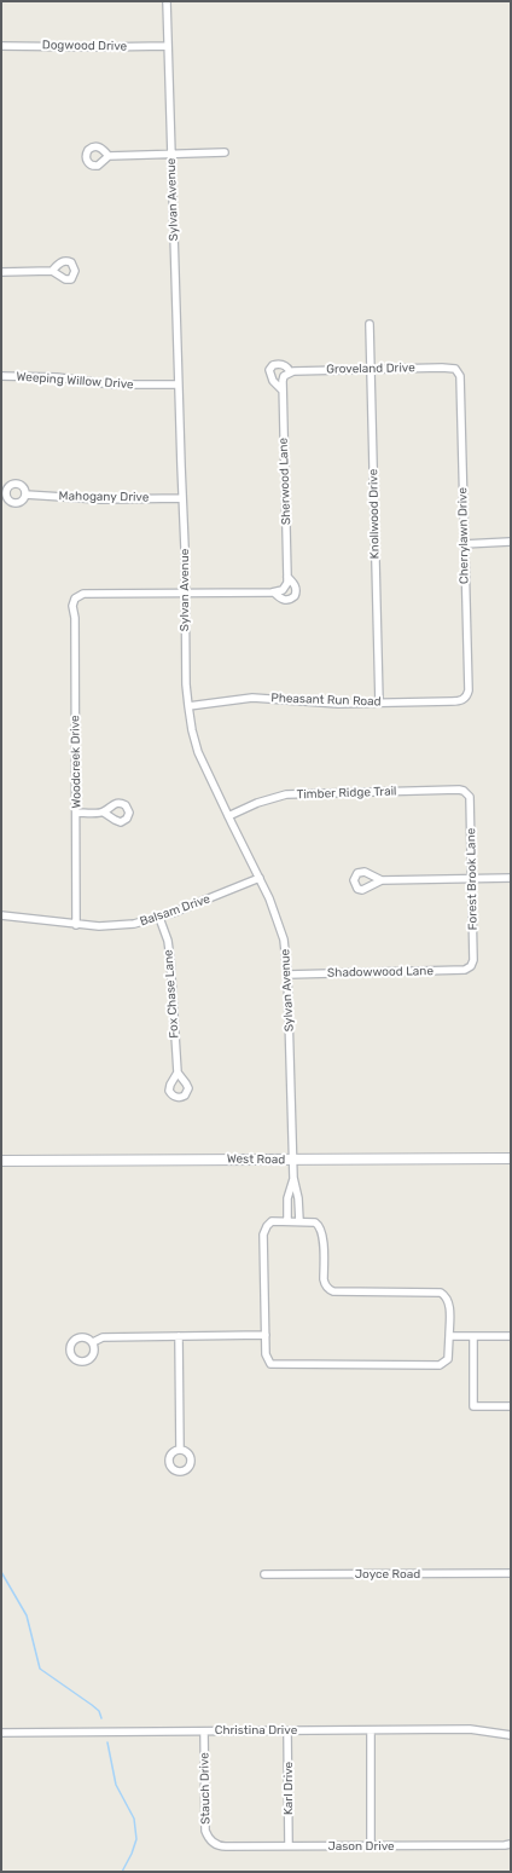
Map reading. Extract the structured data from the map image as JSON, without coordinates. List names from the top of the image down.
{
  "streets": {
    "street": [
      "Dogwood Drive",
      "Sylvan Avenue",
      "Groveland Drive",
      "Weeping Willow Drive",
      "Sherwood Lane",
      "Mahogany Drive",
      "Knollwood Drive",
      "Cherrylawn Drive",
      "Pheasant Run Road",
      "Woodcreek Drive",
      "Timber Ridge Trail",
      "Forest Brook Lane",
      "Balsam Drive",
      "Shadowwood Lane",
      "Fox Chase Lane",
      "West Road",
      "Joyce Road",
      "Christina Drive",
      "Stauch Drive",
      "Karl Drive",
      "Jason Drive"
    ]
  },
  "crossings": [
    ["Dogwood Drive", "Sylvan Avenue"],
    ["Sylvan Avenue", "Weeping Willow Drive"],
    ["Sylvan Avenue", "Mahogany Drive"],
    ["Sylvan Avenue", "Pheasant Run Road"],
    ["Sylvan Avenue", "Woodcreek Drive"],
    ["Sylvan Avenue", "Timber Ridge Trail"],
    ["Sylvan Avenue", "Balsam Drive"],
    ["Sylvan Avenue", "Shadowwood Lane"],
    ["Sylvan Avenue", "West Road"],
    ["Groveland Drive", "Sherwood Lane"],
    ["Groveland Drive", "Knollwood Drive"],
    ["Groveland Drive", "Cherrylawn Drive"],
    ["Knollwood Drive", "Pheasant Run Road"],
    ["Cherrylawn Drive", "Pheasant Run Road"],
    ["Woodcreek Drive", "Balsam Drive"],
    ["Timber Ridge Trail", "Forest Brook Lane"],
    ["Forest Brook Lane", "Shadowwood Lane"],
    ["Balsam Drive", "Fox Chase Lane"],
    ["Christina Drive", "Stauch Drive"],
    ["Christina Drive", "Karl Drive"],
    ["Stauch Drive", "Jason Drive"],
    ["Karl Drive", "Jason Drive"]
  ]
}
